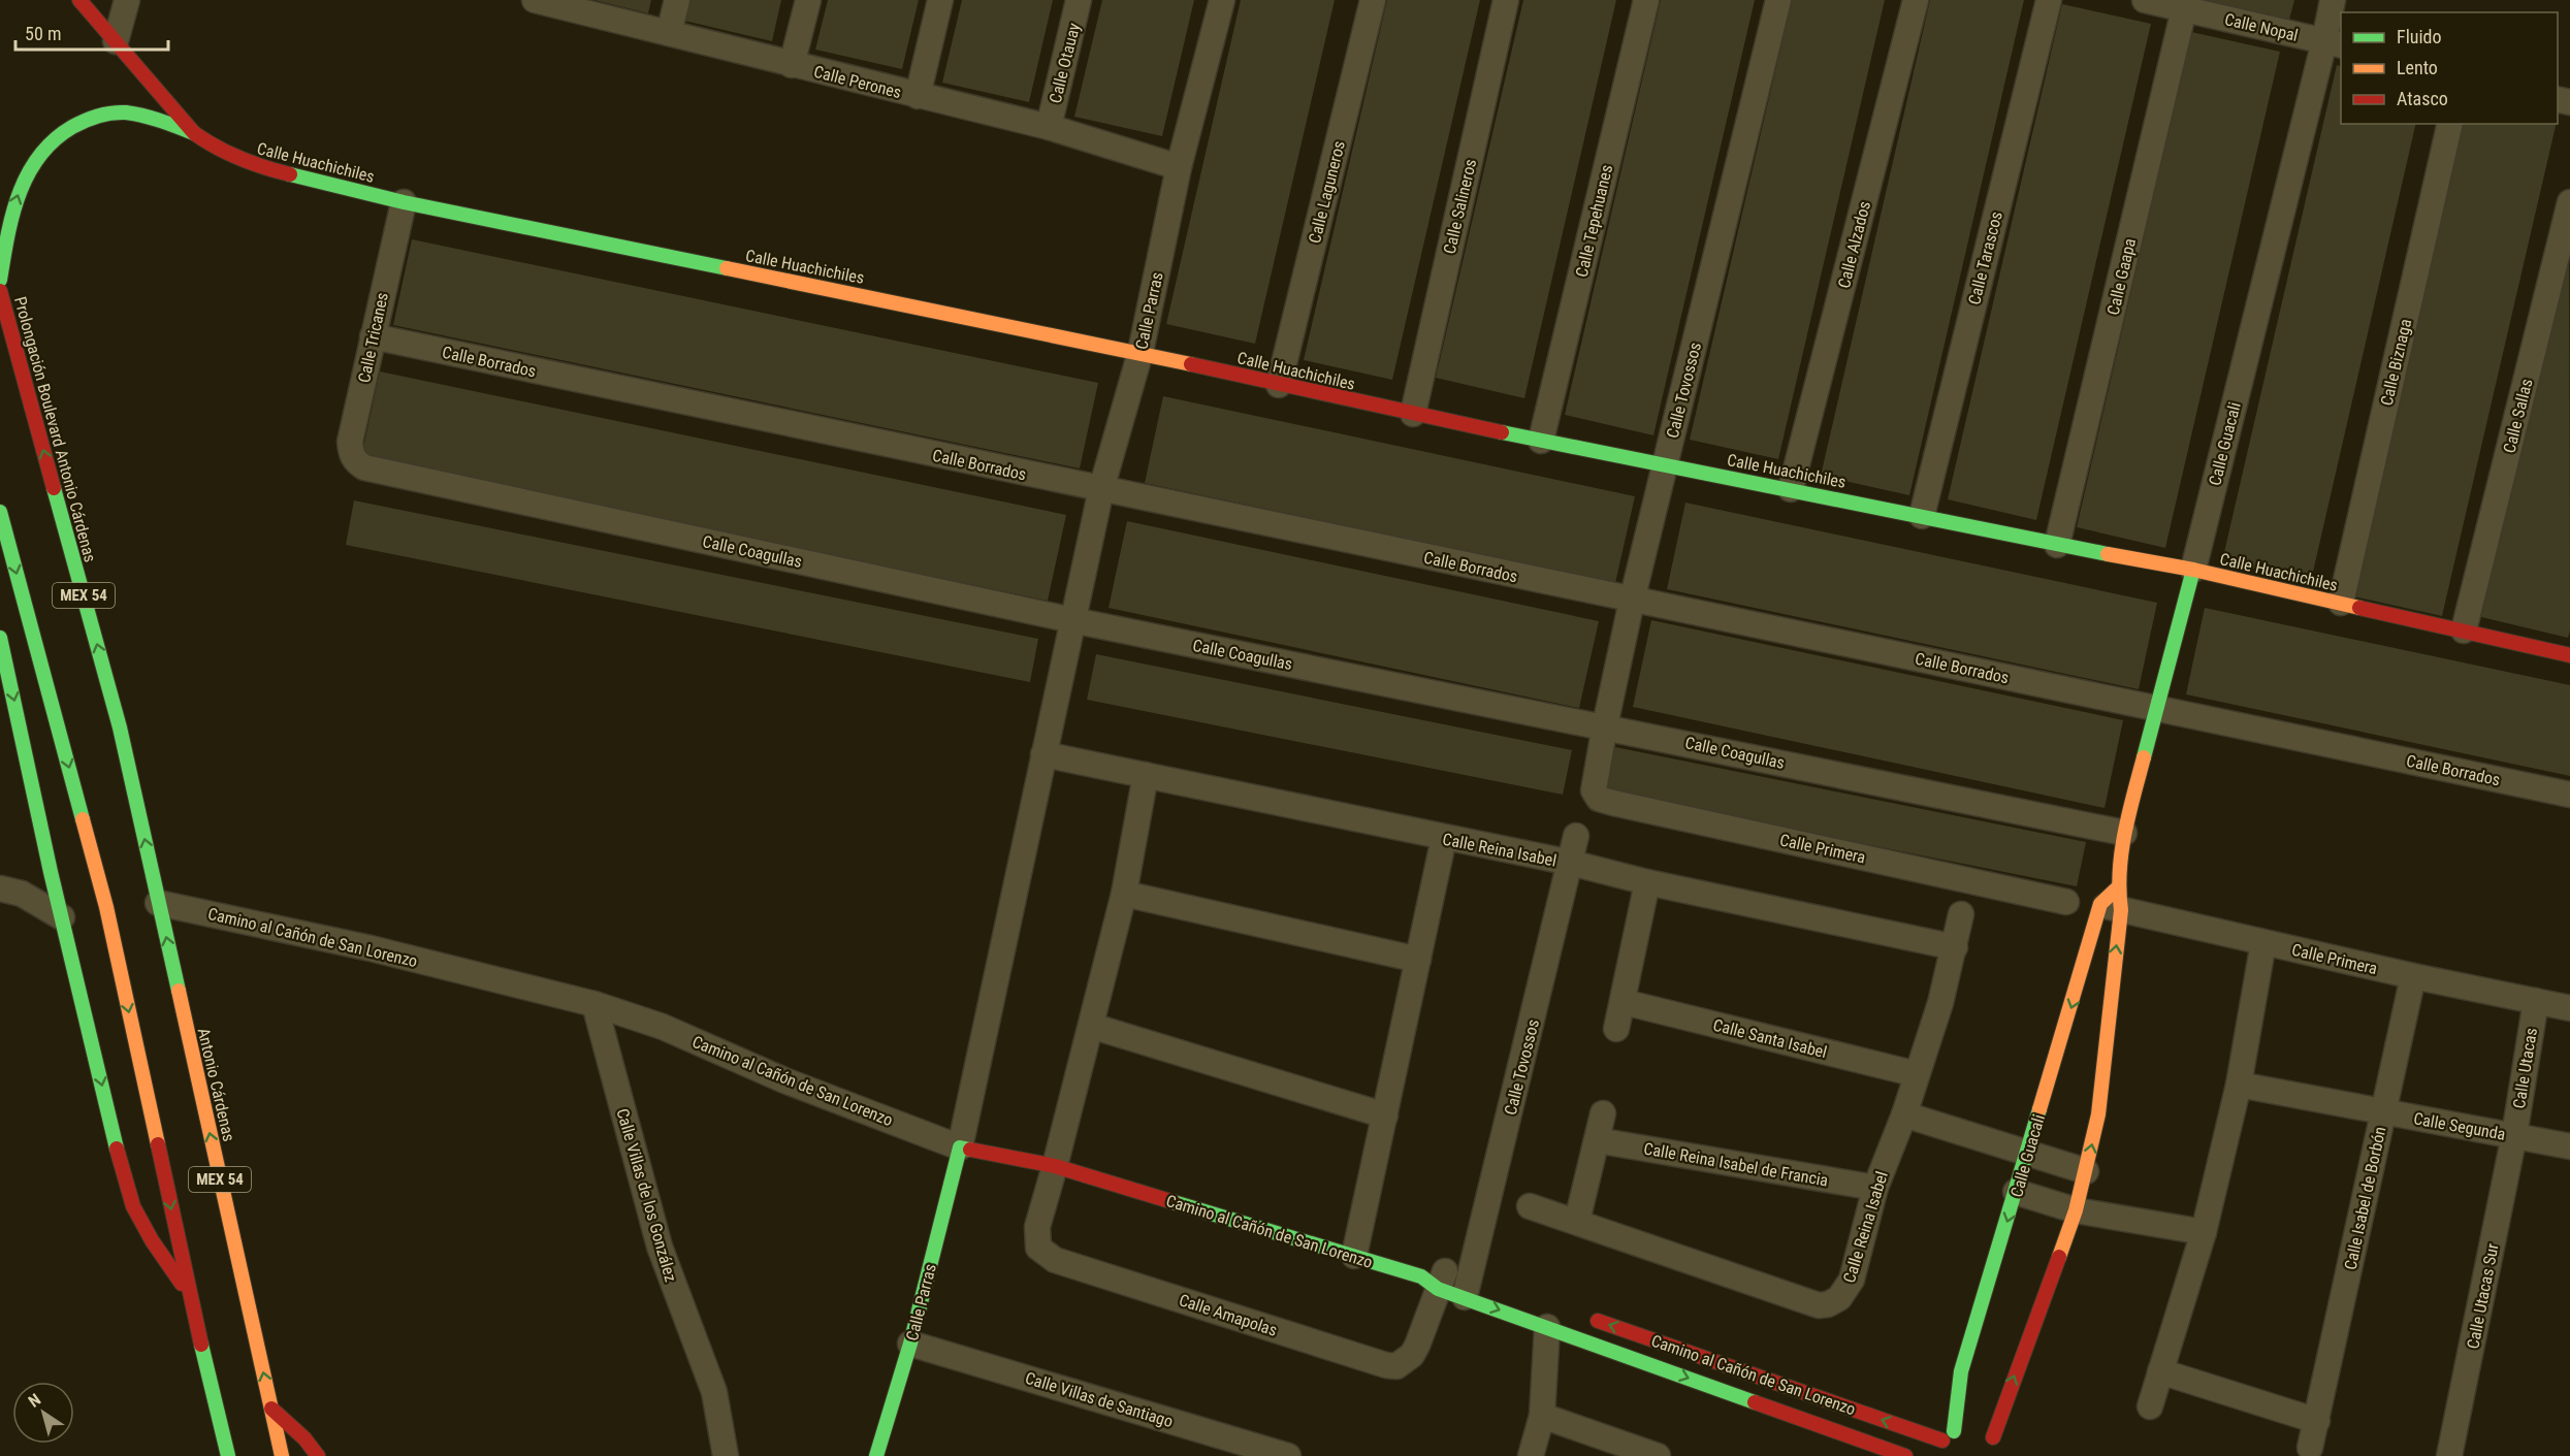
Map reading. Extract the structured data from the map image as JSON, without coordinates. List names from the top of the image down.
{
  "streets": {
    "main road": [
      "Calle Huachichiles",
      "Calle Parras",
      "Prolongación Boulevard Antonio Cárdenas",
      "Calle Guacali",
      "MEX 54",
      "Camino al Cañón de San Lorenzo",
      "Antonio Cárdenas"
    ],
    "street": [
      "Calle Nopal",
      "Calle Otauay",
      "Calle Perones",
      "Calle Laguneros",
      "Calle Salineros",
      "Calle Tepehuanes",
      "Calle Alzados",
      "Calle Tarascos",
      "Calle Gaapa",
      "Calle Tricanes",
      "Calle Borrados",
      "Calle Biznaga",
      "Calle Tovossos",
      "Calle Sallas",
      "Calle Coagullas",
      "Calle Primera",
      "Calle Reina Isabel",
      "Calle Santa Isabel",
      "Calle Utacas",
      "Calle Segunda",
      "Calle Reina Isabel de Francia",
      "Calle Villas de los González",
      "Calle Isabel de Borbón",
      "Calle Utacas Sur",
      "Calle Amapolas",
      "Calle Villas de Santiago"
    ]
  },
  "crossings": [
    ["Calle Nopal", "Calle Gaapa"],
    ["Calle Nopal", "Calle Guacali"],
    ["Calle Otauay", "Calle Perones"],
    ["Calle Perones", "Calle Parras"],
    ["Calle Huachichiles", "Calle Laguneros"],
    ["Calle Huachichiles", "Calle Salineros"],
    ["Calle Huachichiles", "Calle Tepehuanes"],
    ["Calle Huachichiles", "Calle Alzados"],
    ["Calle Huachichiles", "Calle Tarascos"],
    ["Calle Huachichiles", "Calle Gaapa"],
    ["Calle Huachichiles", "Calle Parras"],
    ["Calle Huachichiles", "Calle Tricanes"],
    ["Calle Huachichiles", "Calle Biznaga"],
    ["Calle Huachichiles", "Calle Tovossos"],
    ["Calle Huachichiles", "Calle Sallas"],
    ["Calle Huachichiles", "Calle Guacali"],
    ["Calle Parras", "Calle Borrados"],
    ["Calle Parras", "Calle Coagullas"],
    ["Calle Parras", "Calle Reina Isabel"],
    ["Calle Parras", "Camino al Cañón de San Lorenzo"],
    ["Calle Parras", "Calle Villas de Santiago"],
    ["Calle Tricanes", "Calle Borrados"],
    ["Calle Tricanes", "Calle Coagullas"],
    ["Calle Borrados", "Calle Tovossos"],
    ["Calle Borrados", "Calle Guacali"],
    ["Calle Tovossos", "Calle Coagullas"],
    ["Calle Tovossos", "Calle Primera"],
    ["Calle Tovossos", "Calle Reina Isabel"],
    ["Calle Tovossos", "Camino al Cañón de San Lorenzo"],
    ["Prolongación Boulevard Antonio Cárdenas", "Camino al Cañón de San Lorenzo"],
    ["Prolongación Boulevard Antonio Cárdenas", "Antonio Cárdenas"],
    ["Calle Guacali", "Calle Coagullas"],
    ["Calle Guacali", "Calle Primera"],
    ["Calle Guacali", "Camino al Cañón de San Lorenzo"],
    ["Calle Primera", "Calle Utacas"],
    ["Calle Primera", "Calle Isabel de Borbón"],
    ["Calle Reina Isabel", "Calle Santa Isabel"],
    ["Calle Reina Isabel", "Calle Reina Isabel de Francia"],
    ["Camino al Cañón de San Lorenzo", "Antonio Cárdenas"],
    ["Camino al Cañón de San Lorenzo", "Calle Villas de los González"],
    ["Camino al Cañón de San Lorenzo", "Calle Amapolas"],
    ["Calle Utacas", "Calle Segunda"],
    ["Calle Utacas", "Calle Utacas Sur"],
    ["Calle Segunda", "Calle Isabel de Borbón"],
    ["Calle Segunda", "Calle Utacas Sur"]
  ],
  "legend": ["Fluido", "Lento", "Atasco"],
  "scale_bar": "50 m",
  "north": "top left"
}
